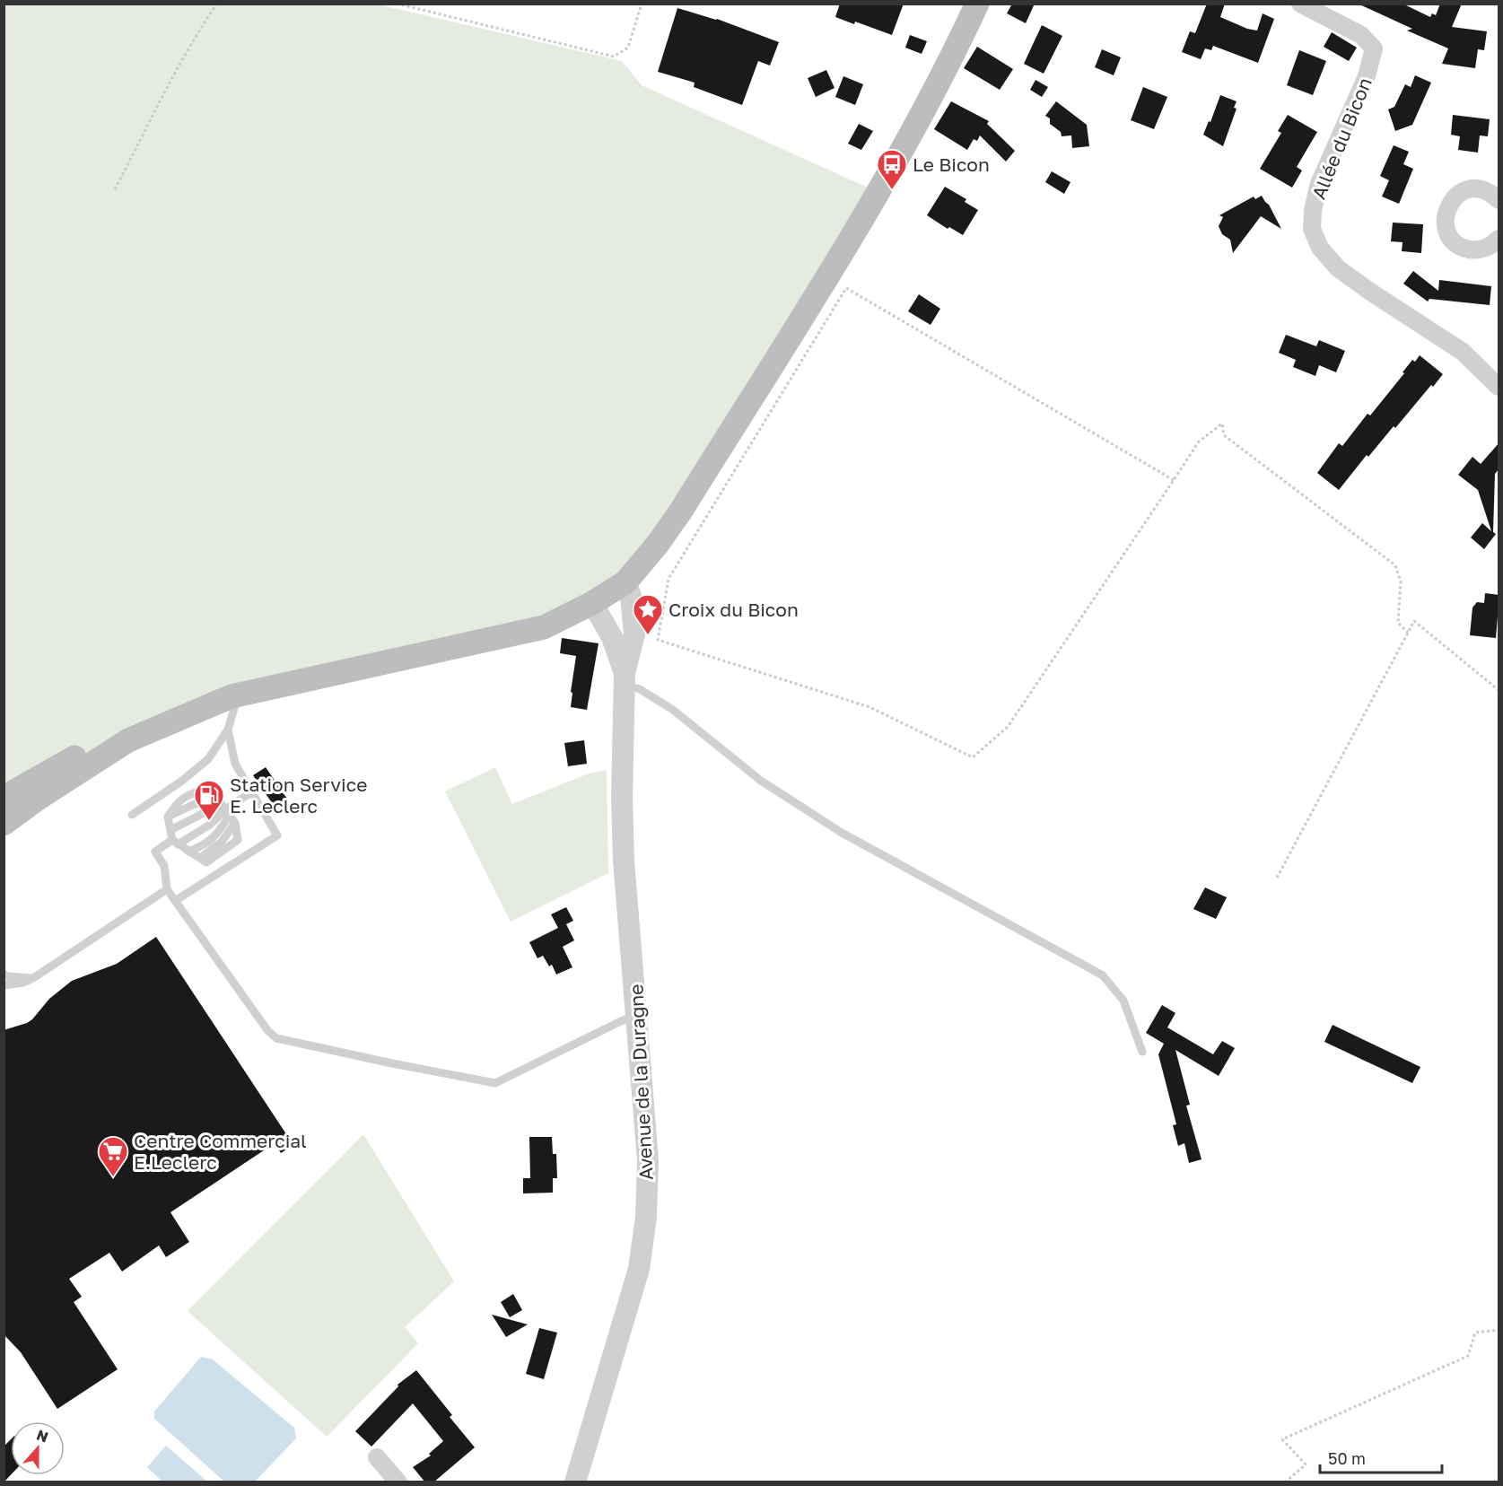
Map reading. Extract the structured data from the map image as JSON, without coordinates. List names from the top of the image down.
{
  "streets": {
    "street": ["Allée du Bicon", "Avenue de la Duragne"]
  },
  "places": {
    "bus stop": ["Le Bicon"],
    "place": ["Croix du Bicon"],
    "fuel station": ["Station Service E. Leclerc"],
    "supermarket": ["Centre Commercial E.Leclerc"]
  },
  "scale_bar": "50 m",
  "north": "top"
}
